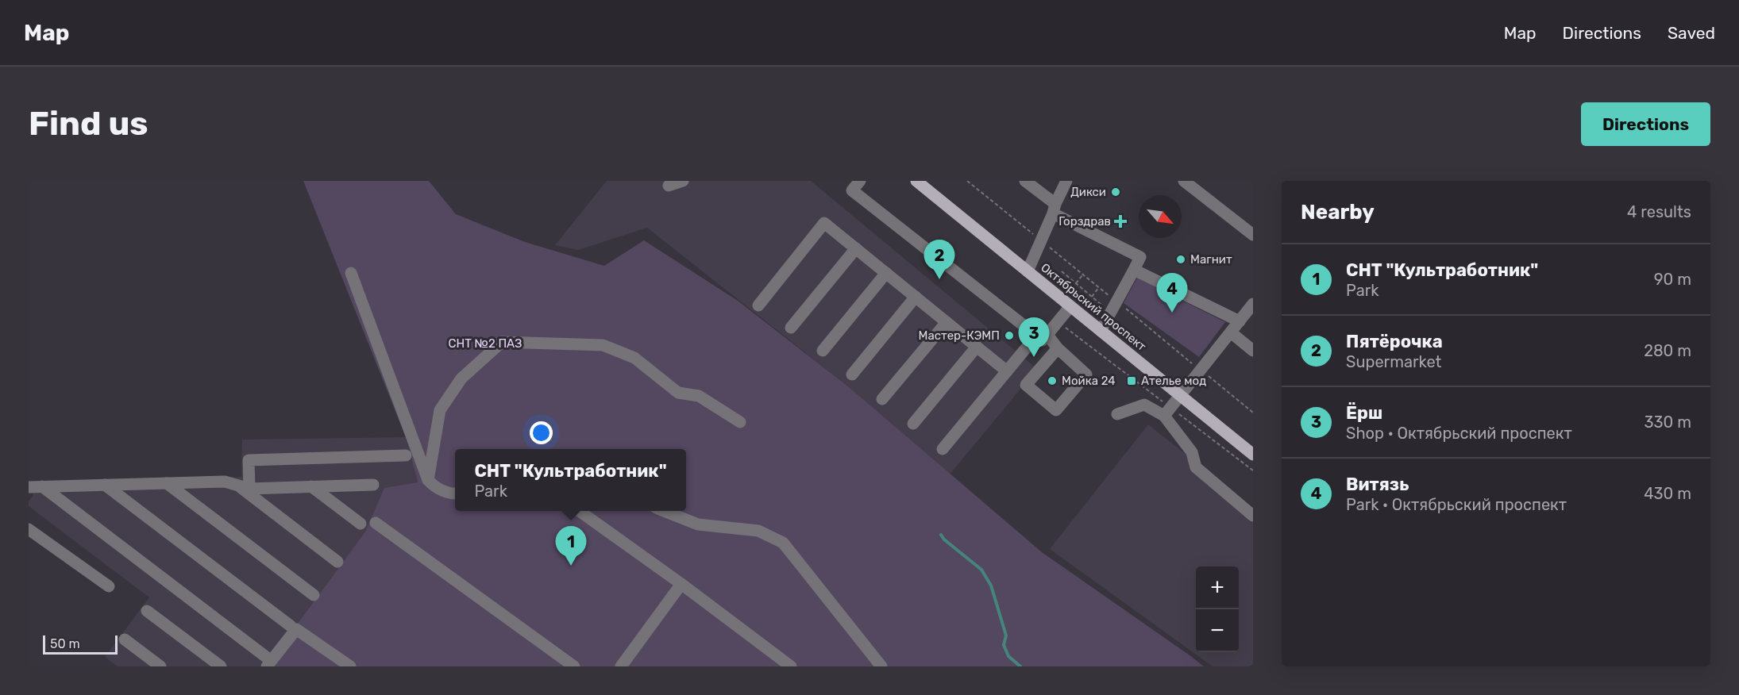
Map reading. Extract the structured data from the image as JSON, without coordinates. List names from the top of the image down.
{
  "streets": {
    "main road": ["Октябрьский проспект"]
  },
  "parks": ["СНТ №2 ПАЗ"],
  "places": {
    "other": [
      "Дикси",
      "Магнит",
      "Мастер-КЭМП",
      "Мойка 24"
    ],
    "health": ["Горздрав"],
    "transit": ["Ателье мод"]
  },
  "scale_bar": "50 m",
  "north": "bottom right",
  "page": {
    "header": "Map",
    "nav": ["Map", "Directions", "Saved"],
    "buttons": "Directions",
    "title": "Find us",
    "heading": ["Nearby", "4 results"],
    "pins": [
      "2",
      "4",
      "3",
      "1"
    ],
    "list": [
      {
        "mark": "1",
        "name": "СНТ \"Культработник\"",
        "note": "Park",
        "value": "90 m"
      },
      {
        "mark": "2",
        "name": "Пятёрочка",
        "note": "Supermarket",
        "value": "280 m"
      },
      {
        "mark": "3",
        "name": "Ёрш",
        "note": "Shop · Октябрьский проспект",
        "value": "330 m"
      },
      {
        "mark": "4",
        "name": "Витязь",
        "note": "Park · Октябрьский проспект",
        "value": "430 m"
      }
    ],
    "popup": ["СНТ \"Культработник\"", "Park"],
    "map_buttons": ["+", "−"],
    "scale": "50 m"
  }
}
